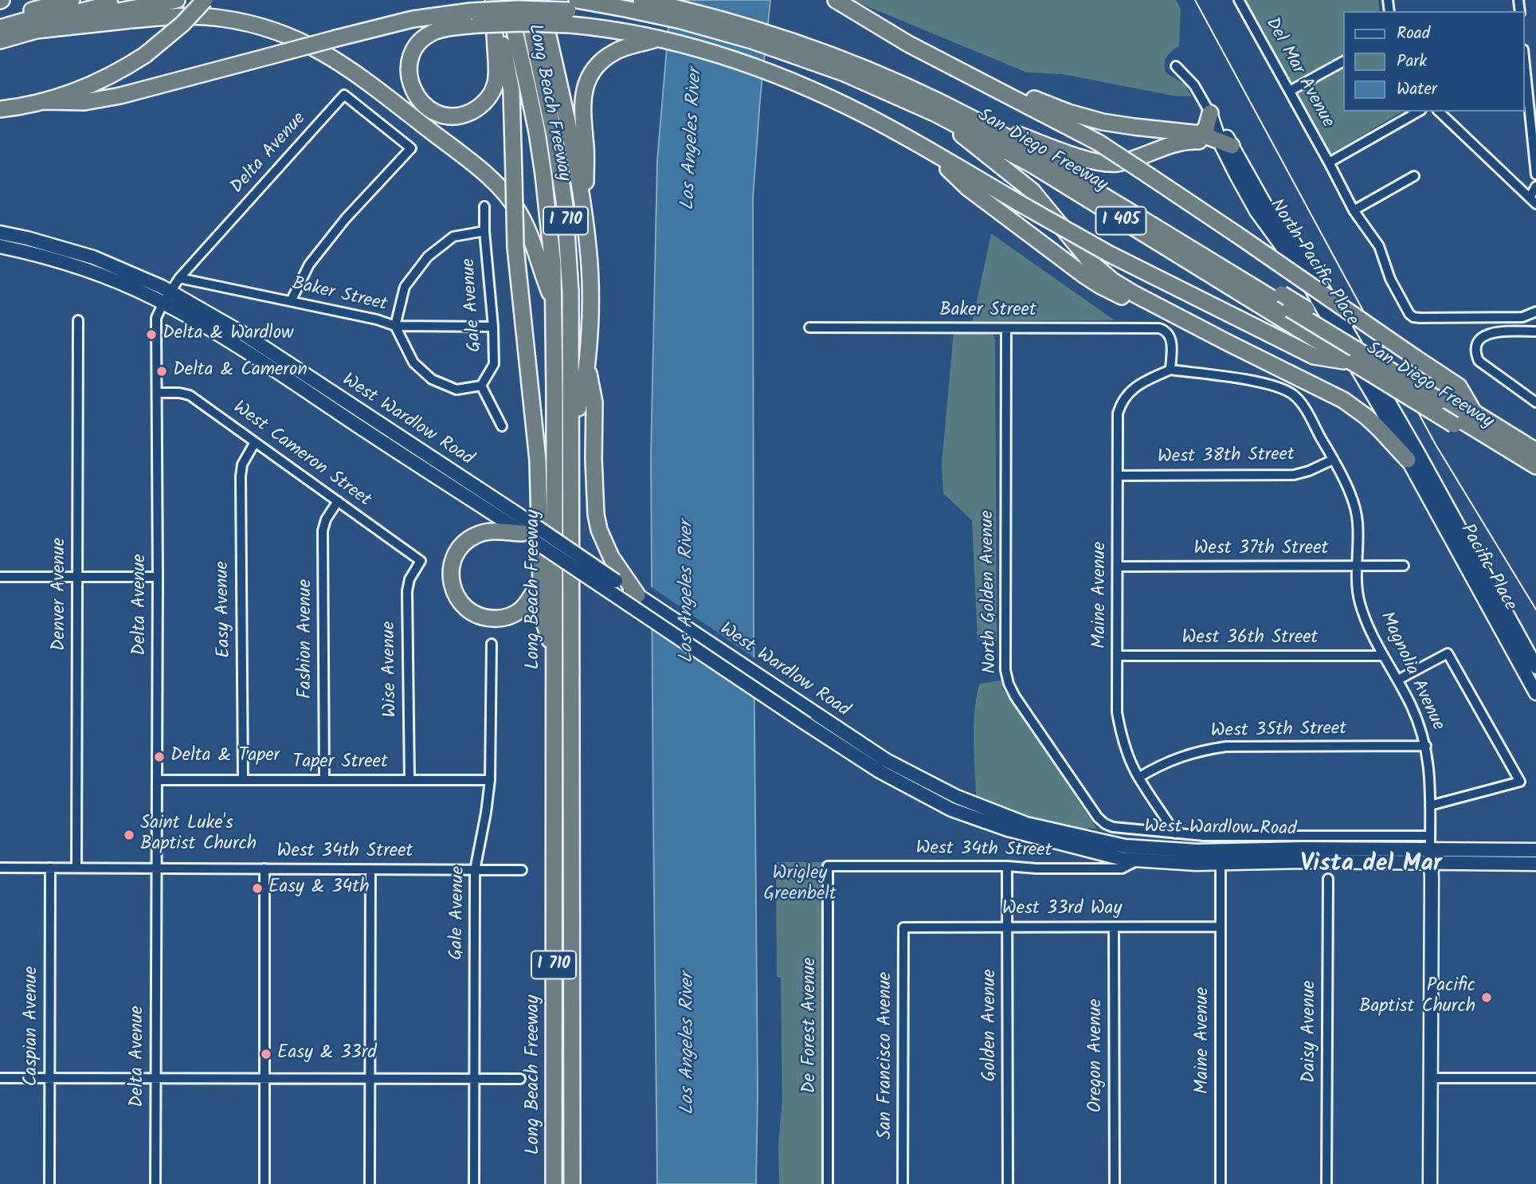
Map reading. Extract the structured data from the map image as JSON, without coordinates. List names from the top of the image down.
{
  "streets": {
    "highway": [
      "Long Beach Freeway",
      "San Diego Freeway",
      "I 710",
      "I 405"
    ],
    "main road": [
      "North Pacific Place",
      "West Wardlow Road",
      "Pacific Place",
      "Magnolia Avenue"
    ],
    "street": [
      "Del Mar Avenue",
      "Delta Avenue",
      "Baker Street",
      "Gale Avenue",
      "West Cameron Street",
      "West 38th Street",
      "West 37th Street",
      "North Golden Avenue",
      "Denver Avenue",
      "Maine Avenue",
      "Easy Avenue",
      "Fashion Avenue",
      "West 36th Street",
      "Wise Avenue",
      "West 35th Street",
      "Taper Street",
      "West 34th Street",
      "West 33rd Way",
      "De Forest Avenue",
      "Golden Avenue",
      "Caspian Avenue",
      "Daisy Avenue",
      "San Francisco Avenue",
      "Oregon Avenue"
    ]
  },
  "crossings": [
    ["Delta Avenue", "Baker Street"],
    ["Delta Avenue", "West Wardlow Road"],
    ["Delta Avenue", "West Cameron Street"],
    ["Delta Avenue", "Taper Street"],
    ["Delta Avenue", "West 34th Street"],
    ["North Pacific Place", "Pacific Place"],
    ["Baker Street", "Gale Avenue"],
    ["Baker Street", "North Golden Avenue"],
    ["Baker Street", "Maine Avenue"],
    ["Baker Street", "Magnolia Avenue"],
    ["Gale Avenue", "Taper Street"],
    ["Gale Avenue", "West 34th Street"],
    ["West Wardlow Road", "North Golden Avenue"],
    ["West Wardlow Road", "Maine Avenue"],
    ["West Wardlow Road", "Magnolia Avenue"],
    ["West Wardlow Road", "West 34th Street"],
    ["West Cameron Street", "Easy Avenue"],
    ["West Cameron Street", "Fashion Avenue"],
    ["West Cameron Street", "Wise Avenue"],
    ["West 38th Street", "Maine Avenue"],
    ["West 38th Street", "Magnolia Avenue"],
    ["West 37th Street", "Maine Avenue"],
    ["West 37th Street", "Magnolia Avenue"],
    ["Denver Avenue", "West 34th Street"],
    ["Maine Avenue", "West 36th Street"],
    ["Maine Avenue", "Magnolia Avenue"],
    ["Maine Avenue", "West 35th Street"],
    ["Maine Avenue", "West 33rd Way"],
    ["Easy Avenue", "Taper Street"],
    ["Fashion Avenue", "Taper Street"],
    ["West 36th Street", "Magnolia Avenue"],
    ["Wise Avenue", "Taper Street"],
    ["Magnolia Avenue", "West 35th Street"],
    ["West 34th Street", "De Forest Avenue"],
    ["West 34th Street", "Golden Avenue"],
    ["West 34th Street", "Caspian Avenue"],
    ["West 33rd Way", "Golden Avenue"],
    ["West 33rd Way", "San Francisco Avenue"],
    ["West 33rd Way", "Oregon Avenue"]
  ],
  "districts": ["Vista del Mar"],
  "water": ["Los Angeles River"],
  "parks": ["Wrigley Greenbelt"],
  "places": [
    "Delta & Wardlow",
    "Delta & Cameron",
    "Delta & Taper",
    "Saint Luke's Baptist Church",
    "Easy & 34th",
    "Pacific Baptist Church",
    "Easy & 33rd"
  ],
  "legend": ["Road", "Park", "Water"]
}
